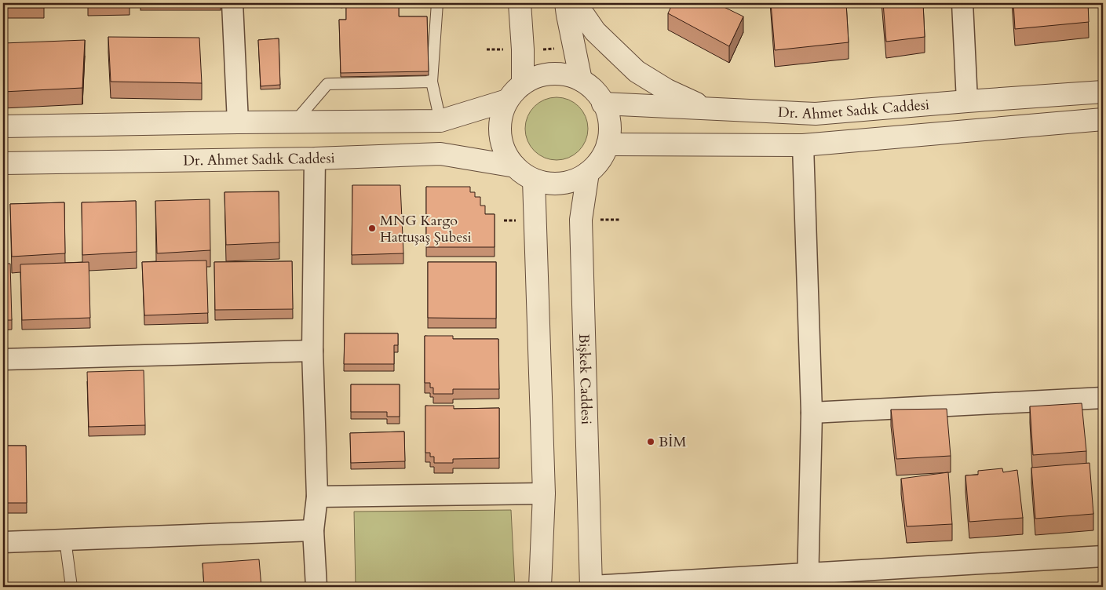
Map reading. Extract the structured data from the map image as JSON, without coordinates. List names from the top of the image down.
{
  "streets": {
    "street": ["Dr. Ahmet Sadık Caddesi", "Bişkek Caddesi"]
  },
  "crossings": [
    ["Dr. Ahmet Sadık Caddesi", "Bişkek Caddesi"]
  ],
  "places": ["MNG Kargo Hattuşaş Şubesi", "BİM"]
}
